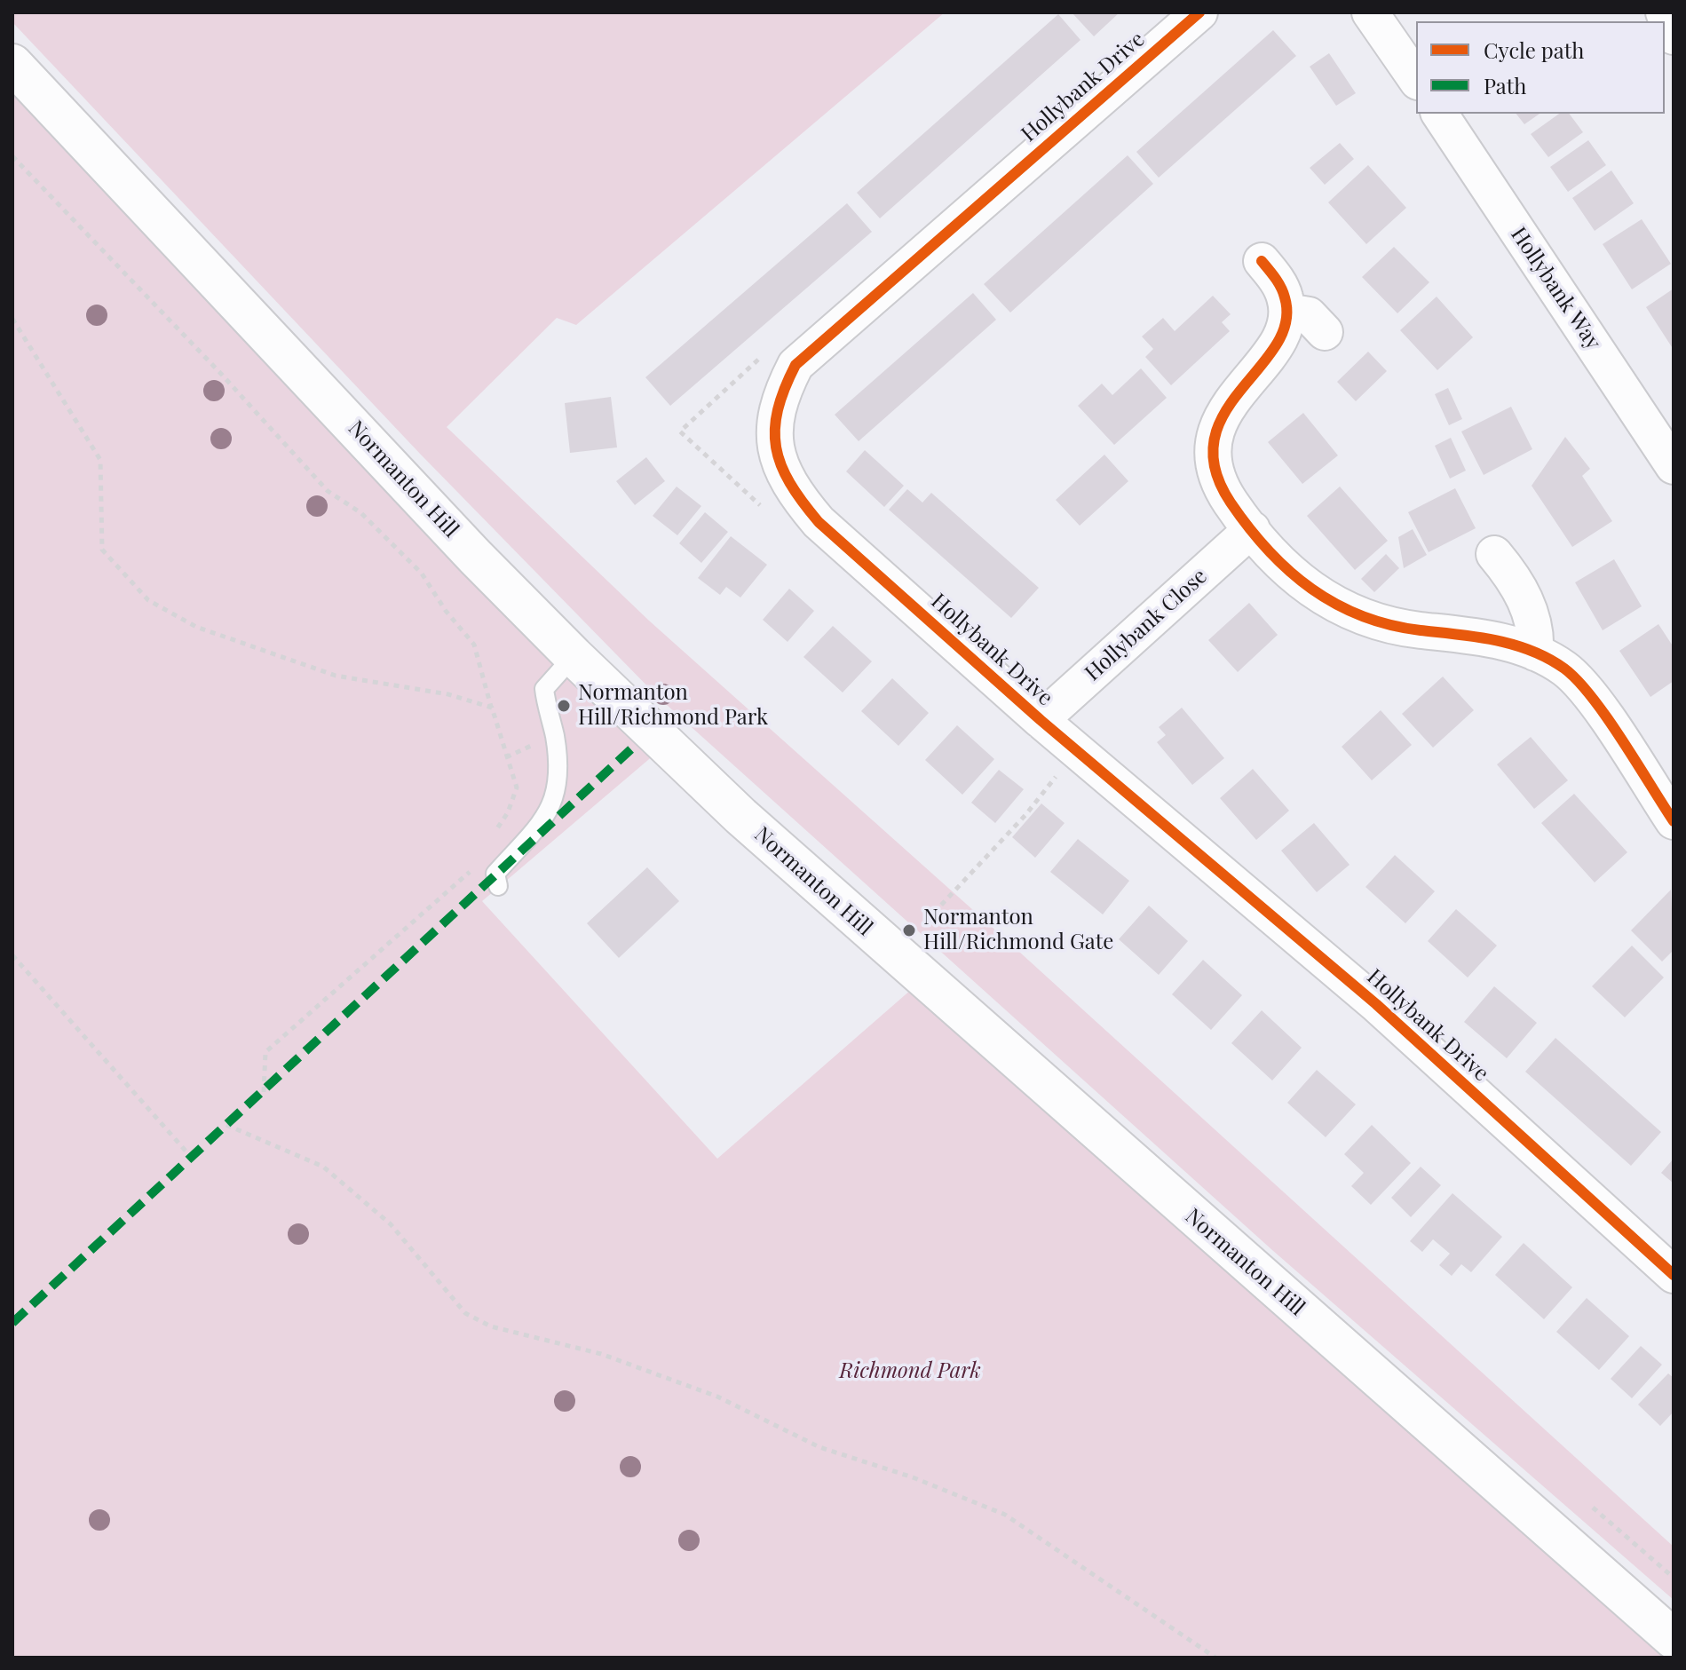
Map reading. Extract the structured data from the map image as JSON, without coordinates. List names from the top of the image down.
{
  "streets": {
    "main road": ["Normanton Hill"],
    "street": ["Hollybank Drive", "Hollybank Way", "Hollybank Close"]
  },
  "crossings": [
    ["Hollybank Drive", "Hollybank Close"]
  ],
  "parks": ["Richmond Park"],
  "places": ["Normanton Hill/Richmond Park", "Normanton Hill/Richmond Gate"],
  "legend": ["Cycle path", "Path"]
}
